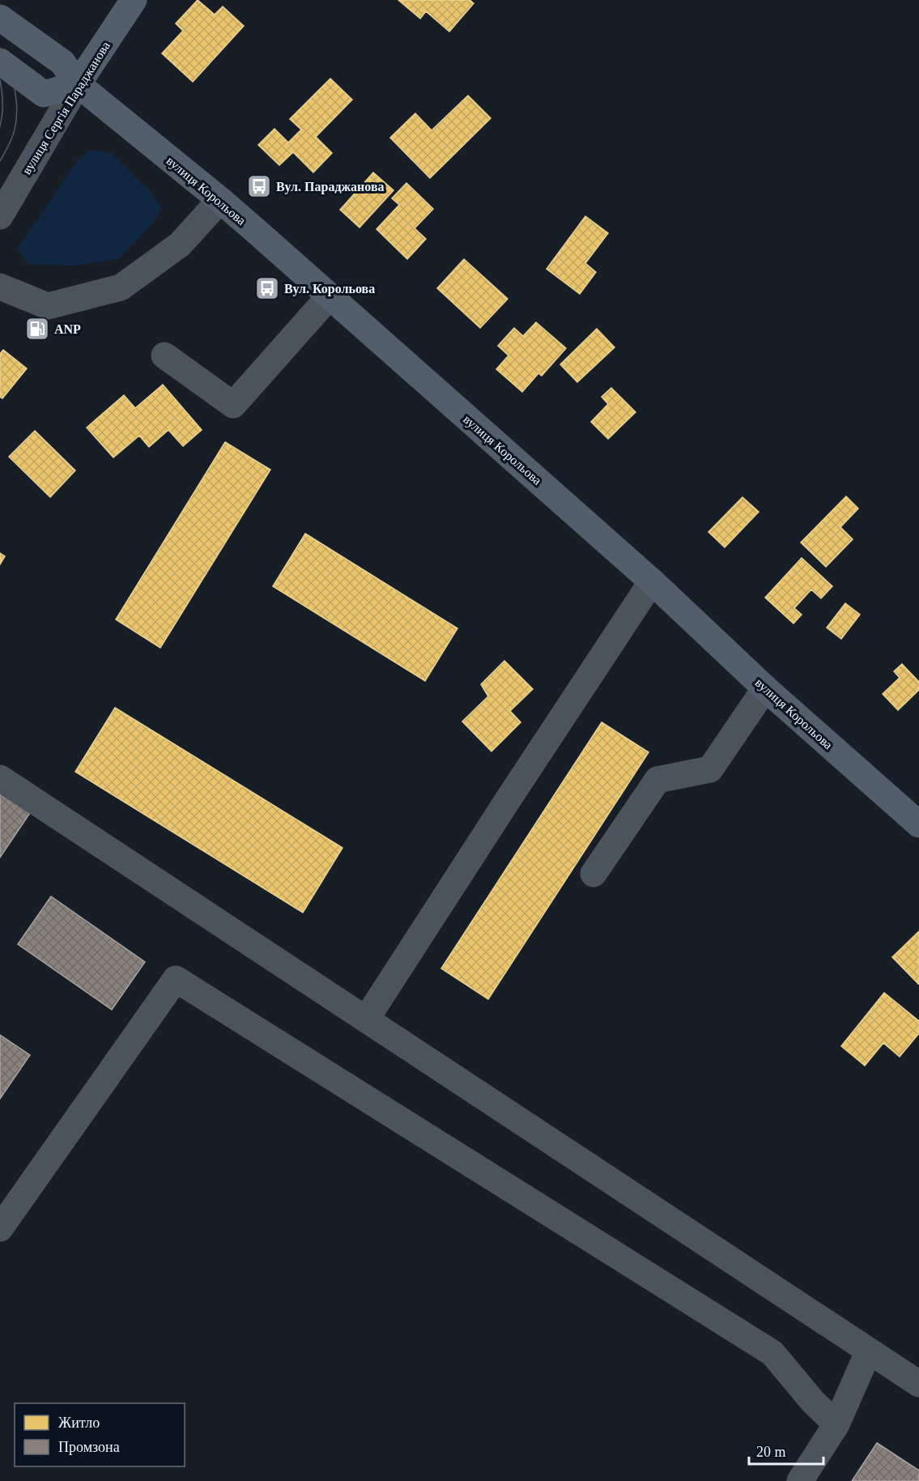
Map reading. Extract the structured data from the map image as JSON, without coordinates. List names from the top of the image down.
{
  "streets": {
    "main road": ["вулиця Сергія Параджанова", "вулиця Корольова"]
  },
  "crossings": [
    ["вулиця Сергія Параджанова", "вулиця Корольова"]
  ],
  "places": {
    "bus stop": ["Вул. Параджанова", "Вул. Корольова"],
    "fuel station": ["ANP"]
  },
  "legend": ["Житло", "Промзона"],
  "scale_bar": "20 m"
}
